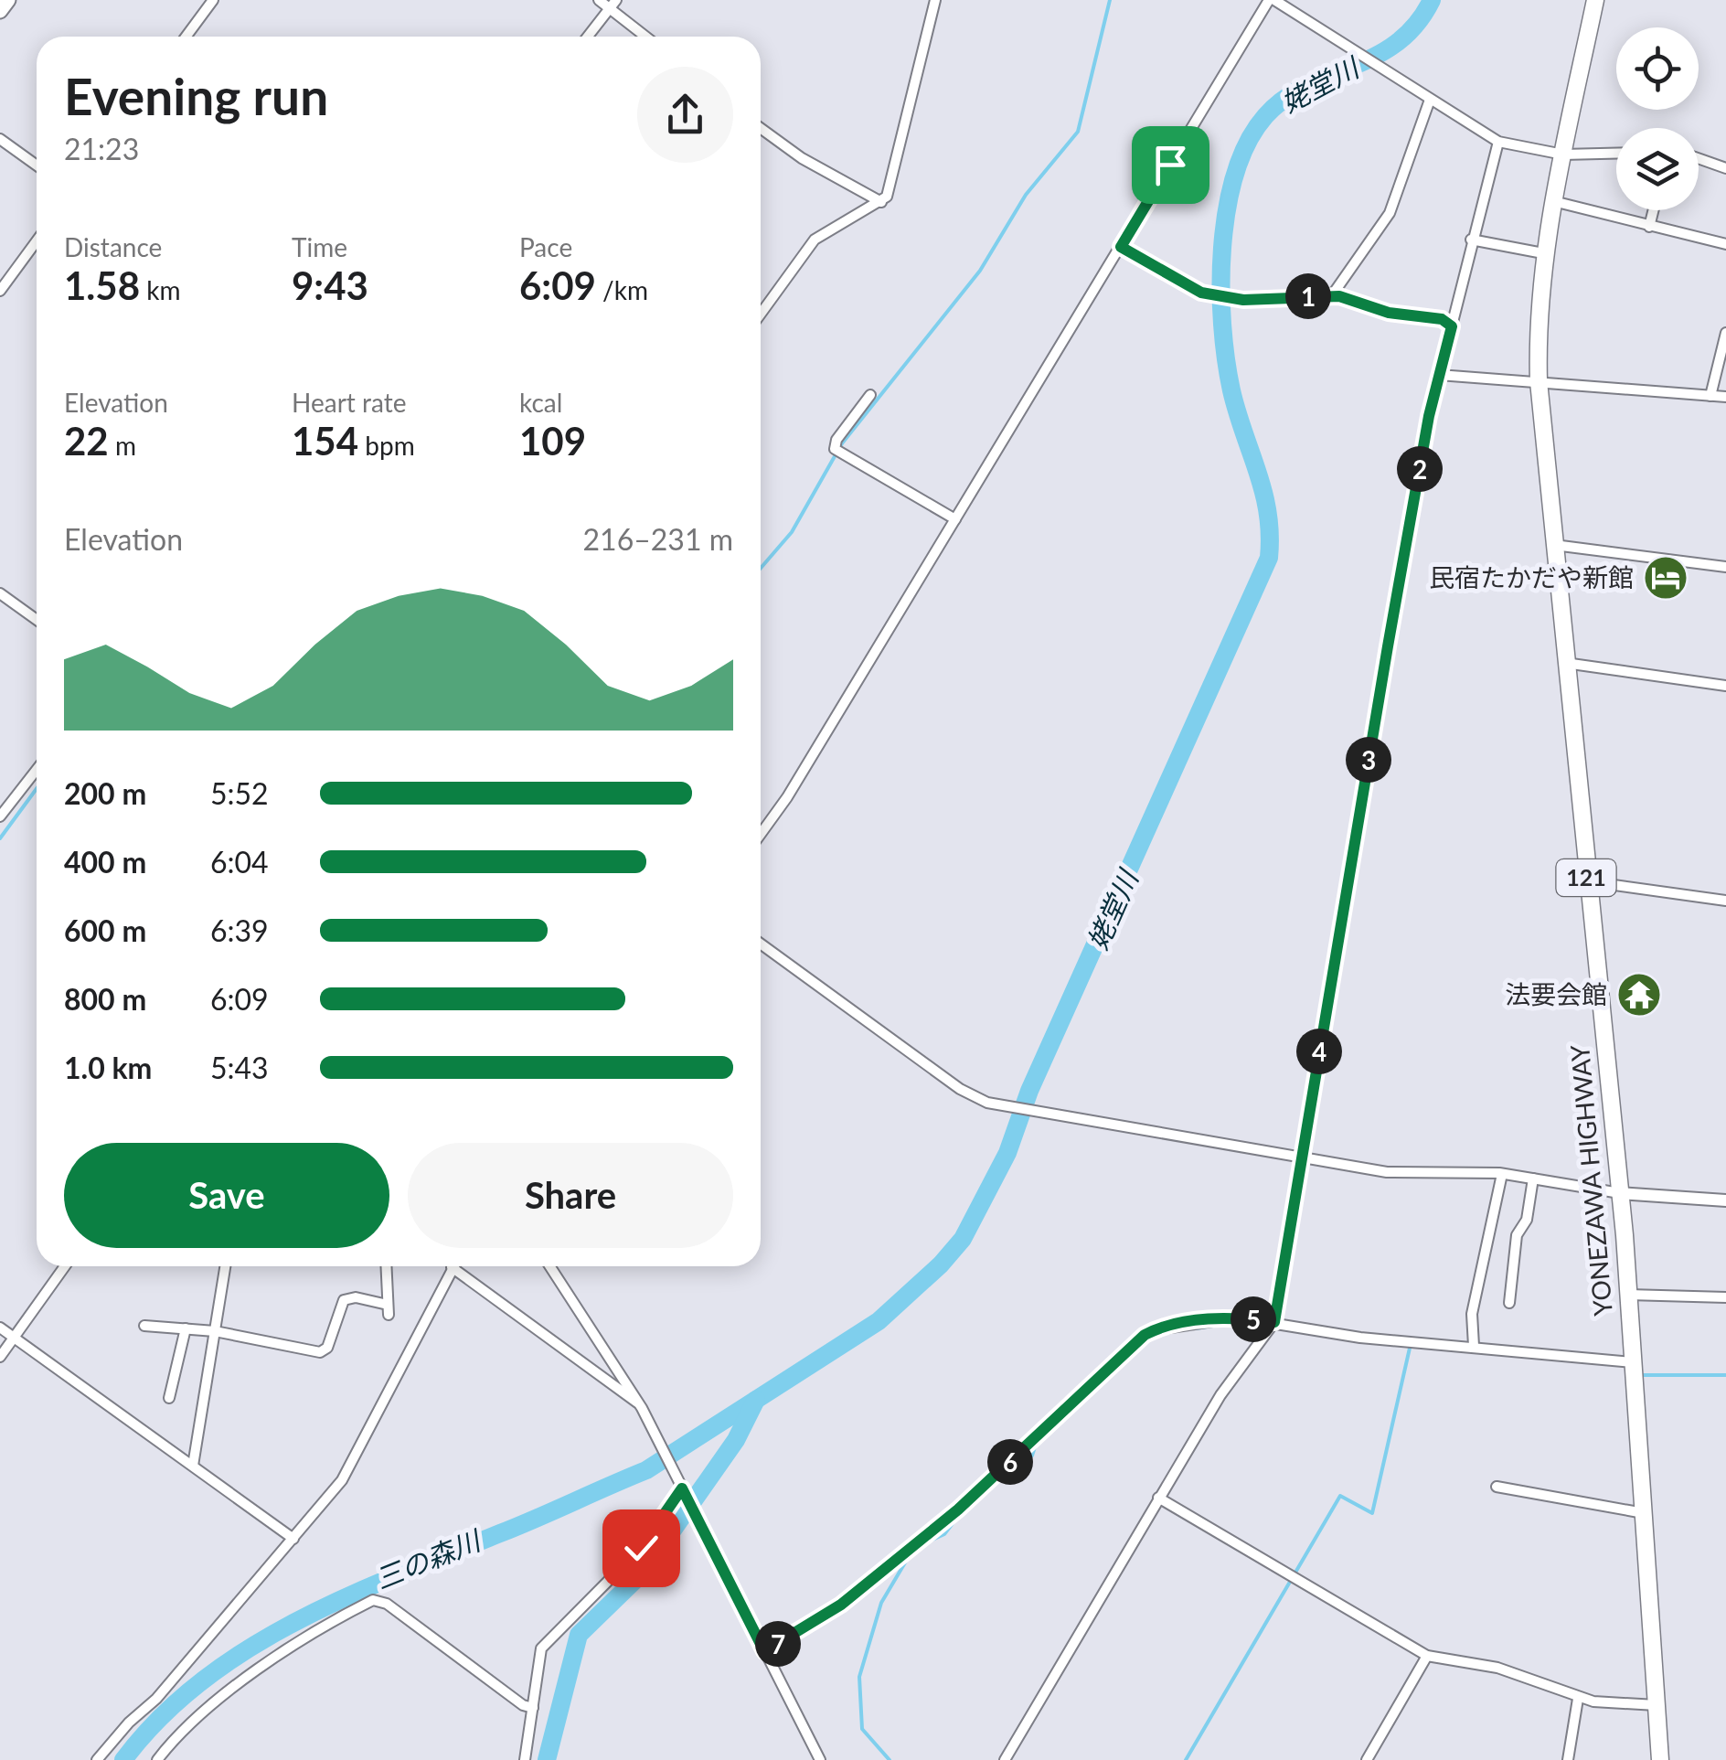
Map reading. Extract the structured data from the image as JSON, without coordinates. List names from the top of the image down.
{
  "streets": {
    "highway": ["121", "YONEZAWA HIGHWAY"]
  },
  "water": ["姥堂川", "三の森川"],
  "places": {
    "hotel": ["民宿たかだや新館"],
    "temple": ["法要会館"]
  },
  "page": {
    "heading": ["Evening run", "21:23"],
    "stats": [
      ["Distance", "1.58 km"],
      ["Time", "9:43"],
      ["Pace", "6:09 /km"],
      ["Elevation", "22 m"],
      ["Heart rate", "154 bpm"],
      ["kcal", "109"]
    ],
    "pins": [
      "1",
      "2",
      "3",
      "4",
      "5",
      "6",
      "7"
    ],
    "chart": ["Elevation", "216–231 m"],
    "list": [
      {
        "name": "200 m",
        "note": "5:52"
      },
      {
        "name": "400 m",
        "note": "6:04"
      },
      {
        "name": "600 m",
        "note": "6:39"
      },
      {
        "name": "800 m",
        "note": "6:09"
      },
      {
        "name": "1.0 km",
        "note": "5:43"
      }
    ],
    "buttons": ["Save", "Share"]
  }
}
